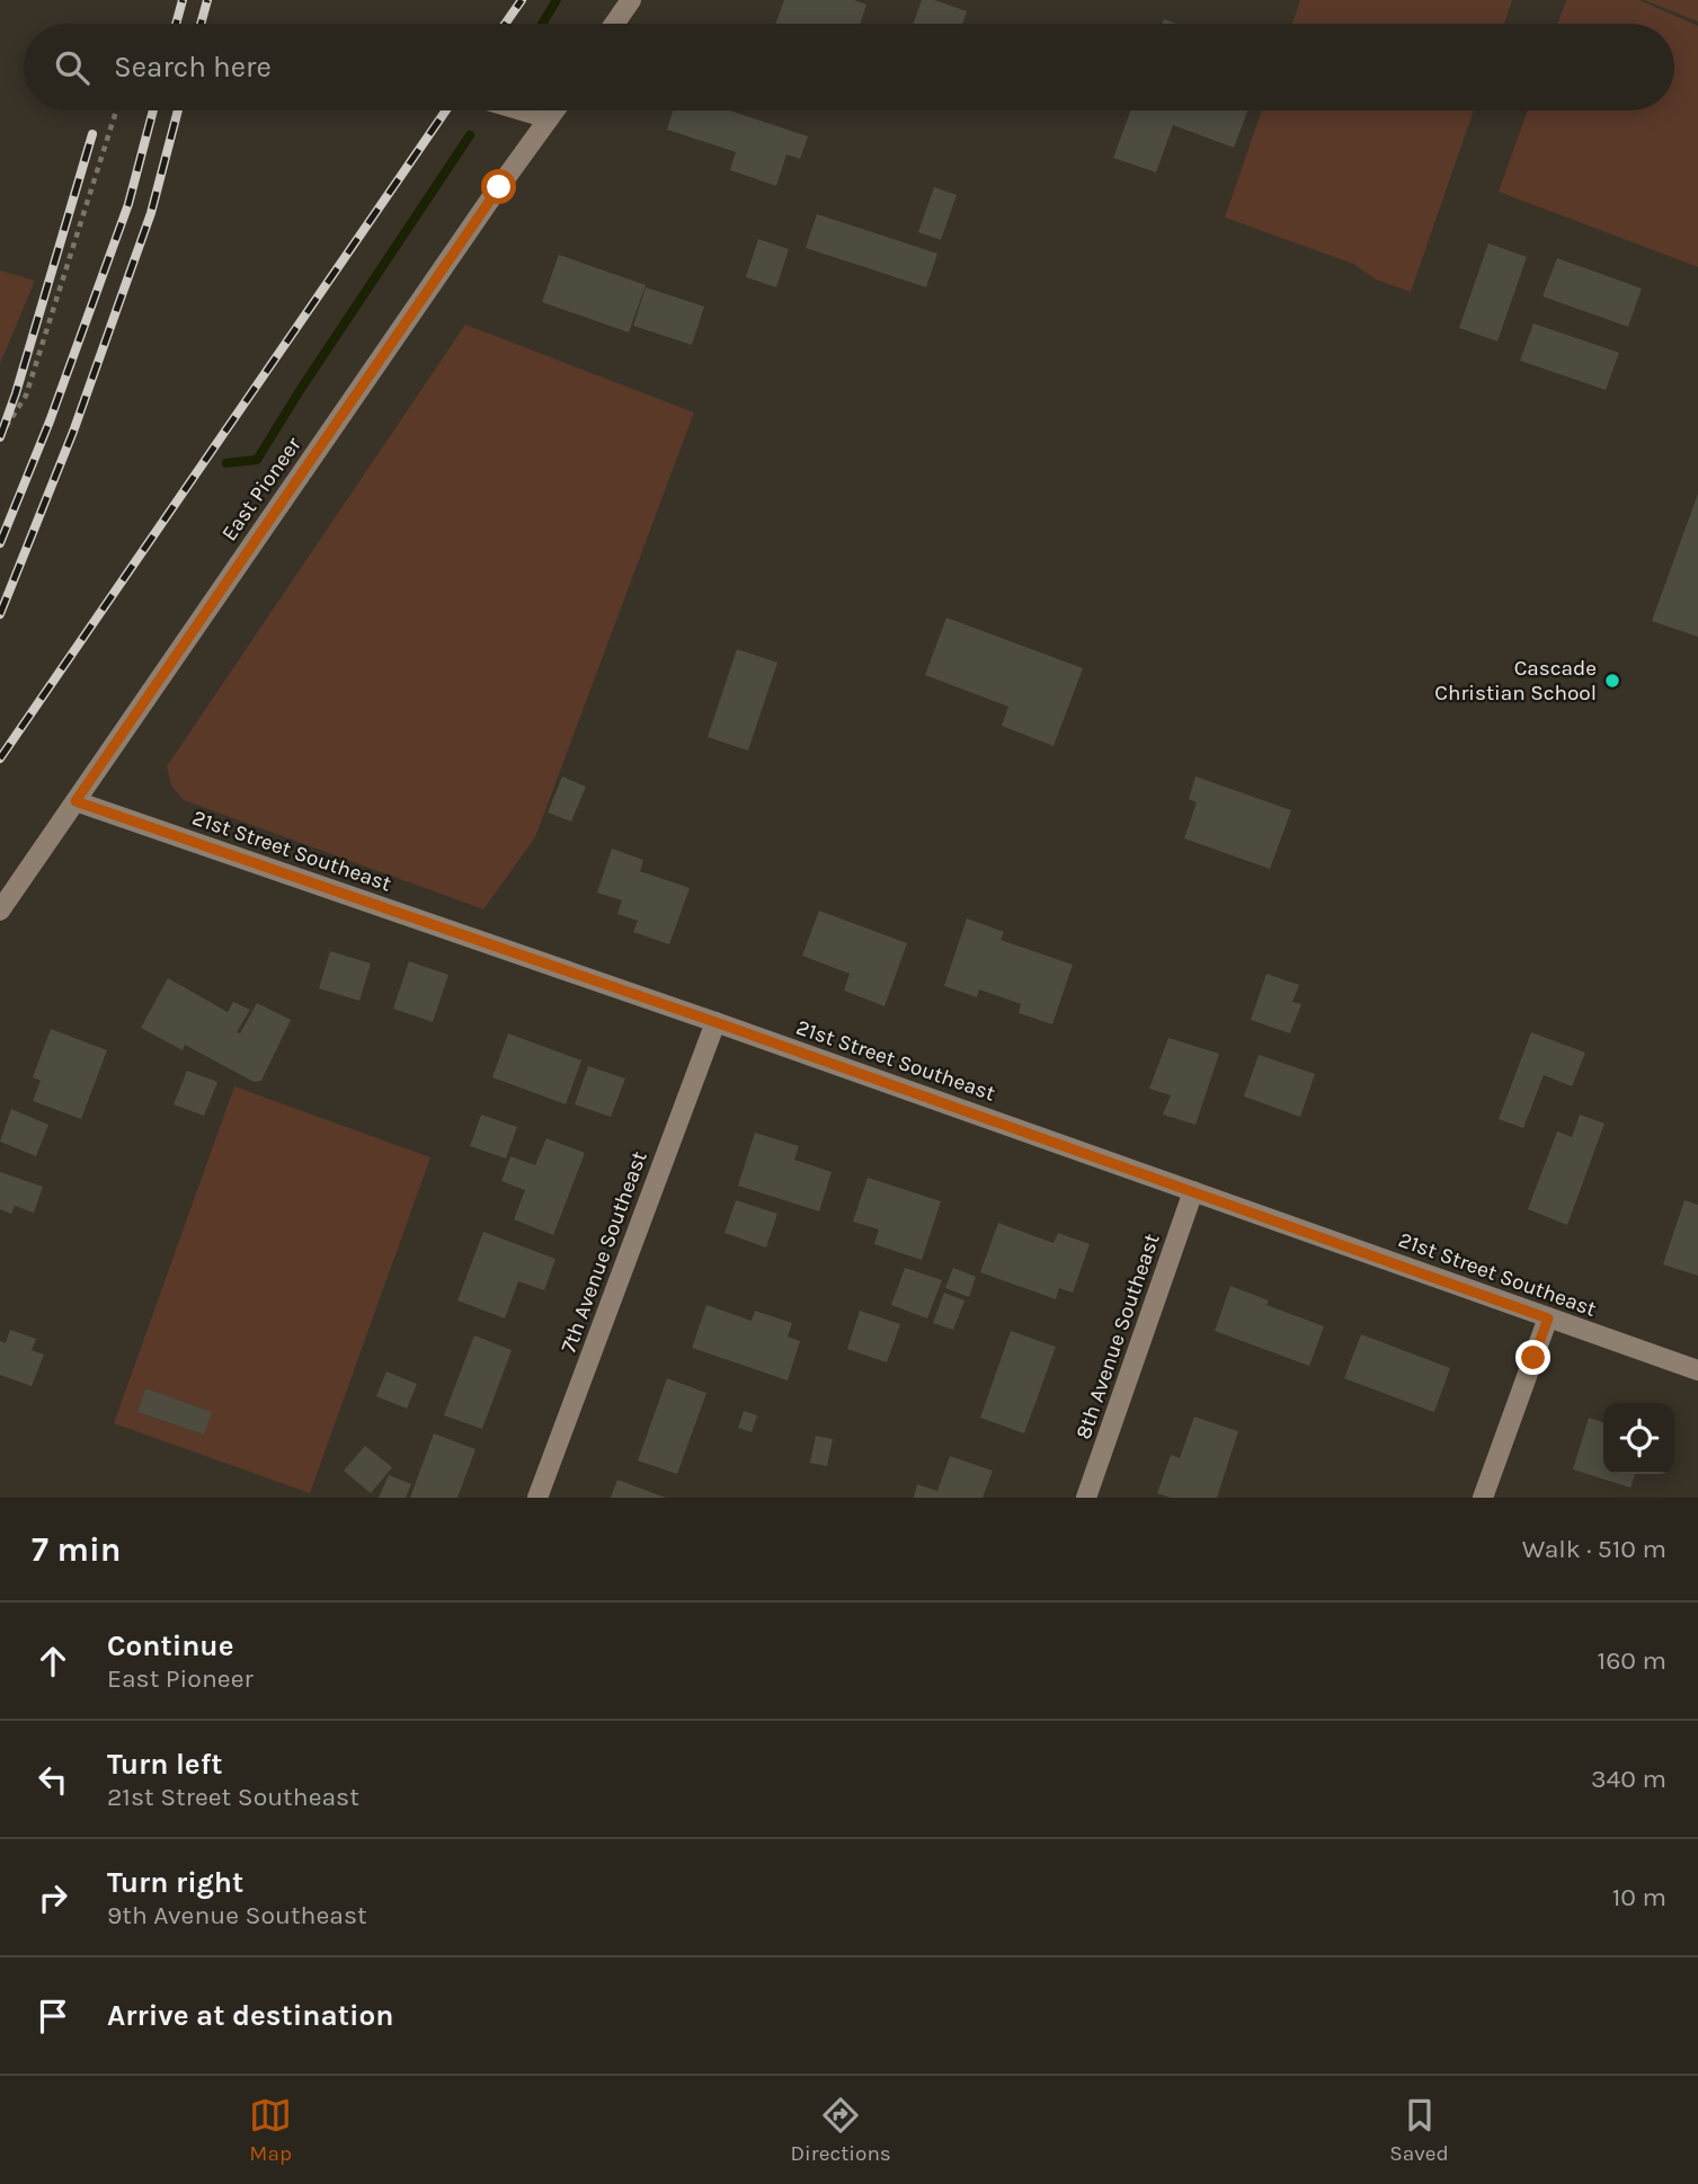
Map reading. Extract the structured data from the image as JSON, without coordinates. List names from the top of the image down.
{
  "streets": {
    "street": [
      "East Pioneer",
      "21st Street Southeast",
      "7th Avenue Southeast",
      "8th Avenue Southeast"
    ]
  },
  "crossings": [
    ["East Pioneer", "21st Street Southeast"],
    ["21st Street Southeast", "7th Avenue Southeast"],
    ["21st Street Southeast", "8th Avenue Southeast"]
  ],
  "places": ["Cascade Christian School"],
  "page": {
    "search": "Search here",
    "heading": ["7 min", "Walk · 510 m"],
    "list": [
      ["Continue", "East Pioneer", "160 m"],
      ["Turn left", "21st Street Southeast", "340 m"],
      ["Turn right", "9th Avenue Southeast", "10 m"],
      "Arrive at destination"
    ],
    "nav": ["Map", "Directions", "Saved"]
  }
}
